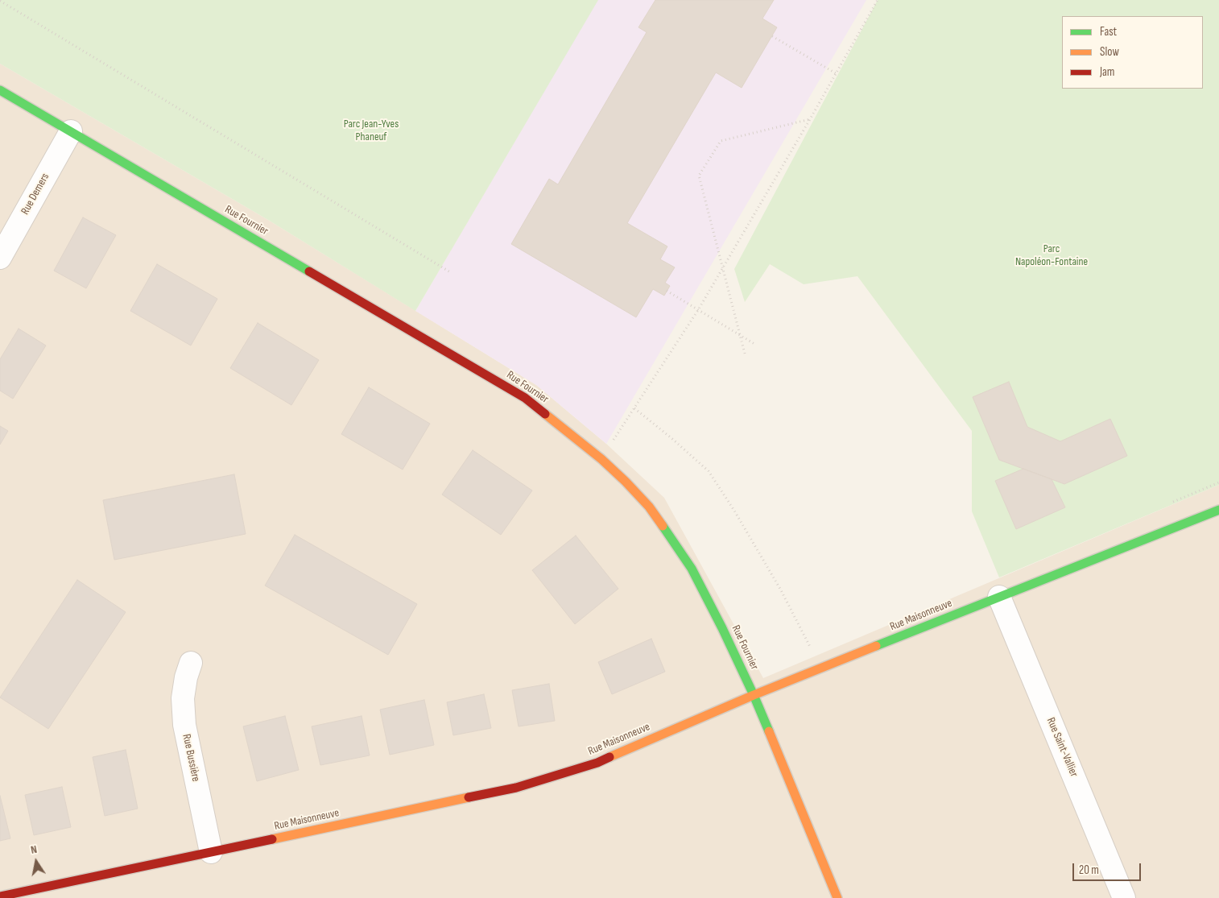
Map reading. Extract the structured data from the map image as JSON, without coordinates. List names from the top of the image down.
{
  "streets": {
    "street": [
      "Rue Demers",
      "Rue Fournier",
      "Rue Maisonneuve",
      "Rue Saint-Vallier",
      "Rue Bussière"
    ]
  },
  "crossings": [
    ["Rue Demers", "Rue Fournier"],
    ["Rue Fournier", "Rue Maisonneuve"],
    ["Rue Maisonneuve", "Rue Saint-Vallier"],
    ["Rue Maisonneuve", "Rue Bussière"]
  ],
  "parks": ["Parc Jean-Yves Phaneuf", "Parc Napoléon-Fontaine"],
  "legend": ["Fast", "Slow", "Jam"],
  "scale_bar": "20 m",
  "north": "top"
}
